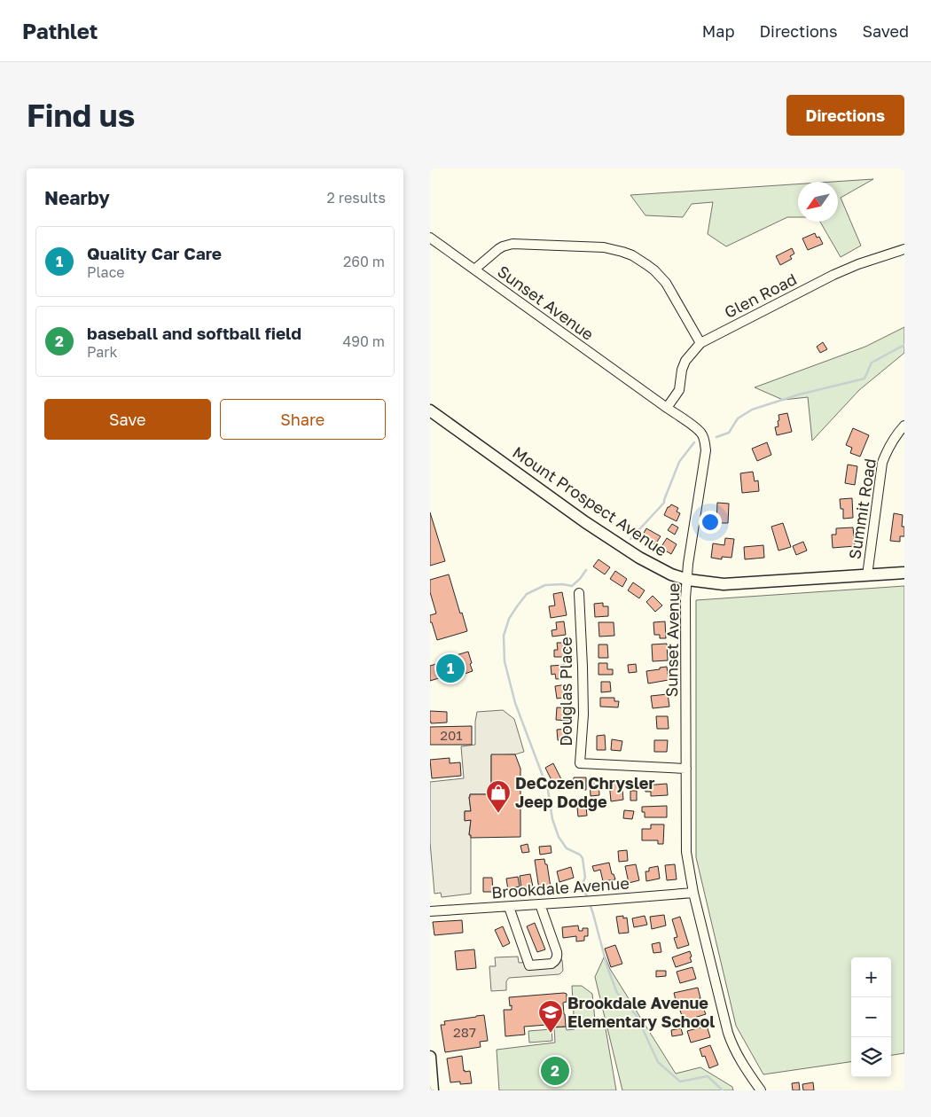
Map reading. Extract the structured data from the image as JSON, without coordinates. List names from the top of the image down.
{
  "streets": {
    "main road": ["Mount Prospect Avenue"],
    "street": [
      "Glen Road",
      "Sunset Avenue",
      "Summit Road",
      "Douglas Place",
      "Brookdale Avenue"
    ]
  },
  "crossings": [
    ["Glen Road", "Sunset Avenue"],
    ["Sunset Avenue", "Mount Prospect Avenue"],
    ["Sunset Avenue", "Douglas Place"],
    ["Sunset Avenue", "Brookdale Avenue"],
    ["Mount Prospect Avenue", "Summit Road"]
  ],
  "places": {
    "shop": ["DeCozen Chrysler Jeep Dodge"],
    "school or university": ["Brookdale Avenue Elementary School"]
  },
  "house_numbers": ["201", "287"],
  "north": "bottom left",
  "page": {
    "header": "Pathlet",
    "nav": ["Map", "Directions", "Saved"],
    "buttons": [
      "Directions",
      ["Save", "Share"]
    ],
    "title": "Find us",
    "heading": ["Nearby", "2 results"],
    "list": [
      {
        "mark": "1",
        "name": "Quality Car Care",
        "note": "Place",
        "value": "260 m"
      },
      {
        "mark": "2",
        "name": "baseball and softball field",
        "note": "Park",
        "value": "490 m"
      }
    ],
    "pins": ["1", "2"],
    "map_buttons": ["+", "−"]
  }
}
